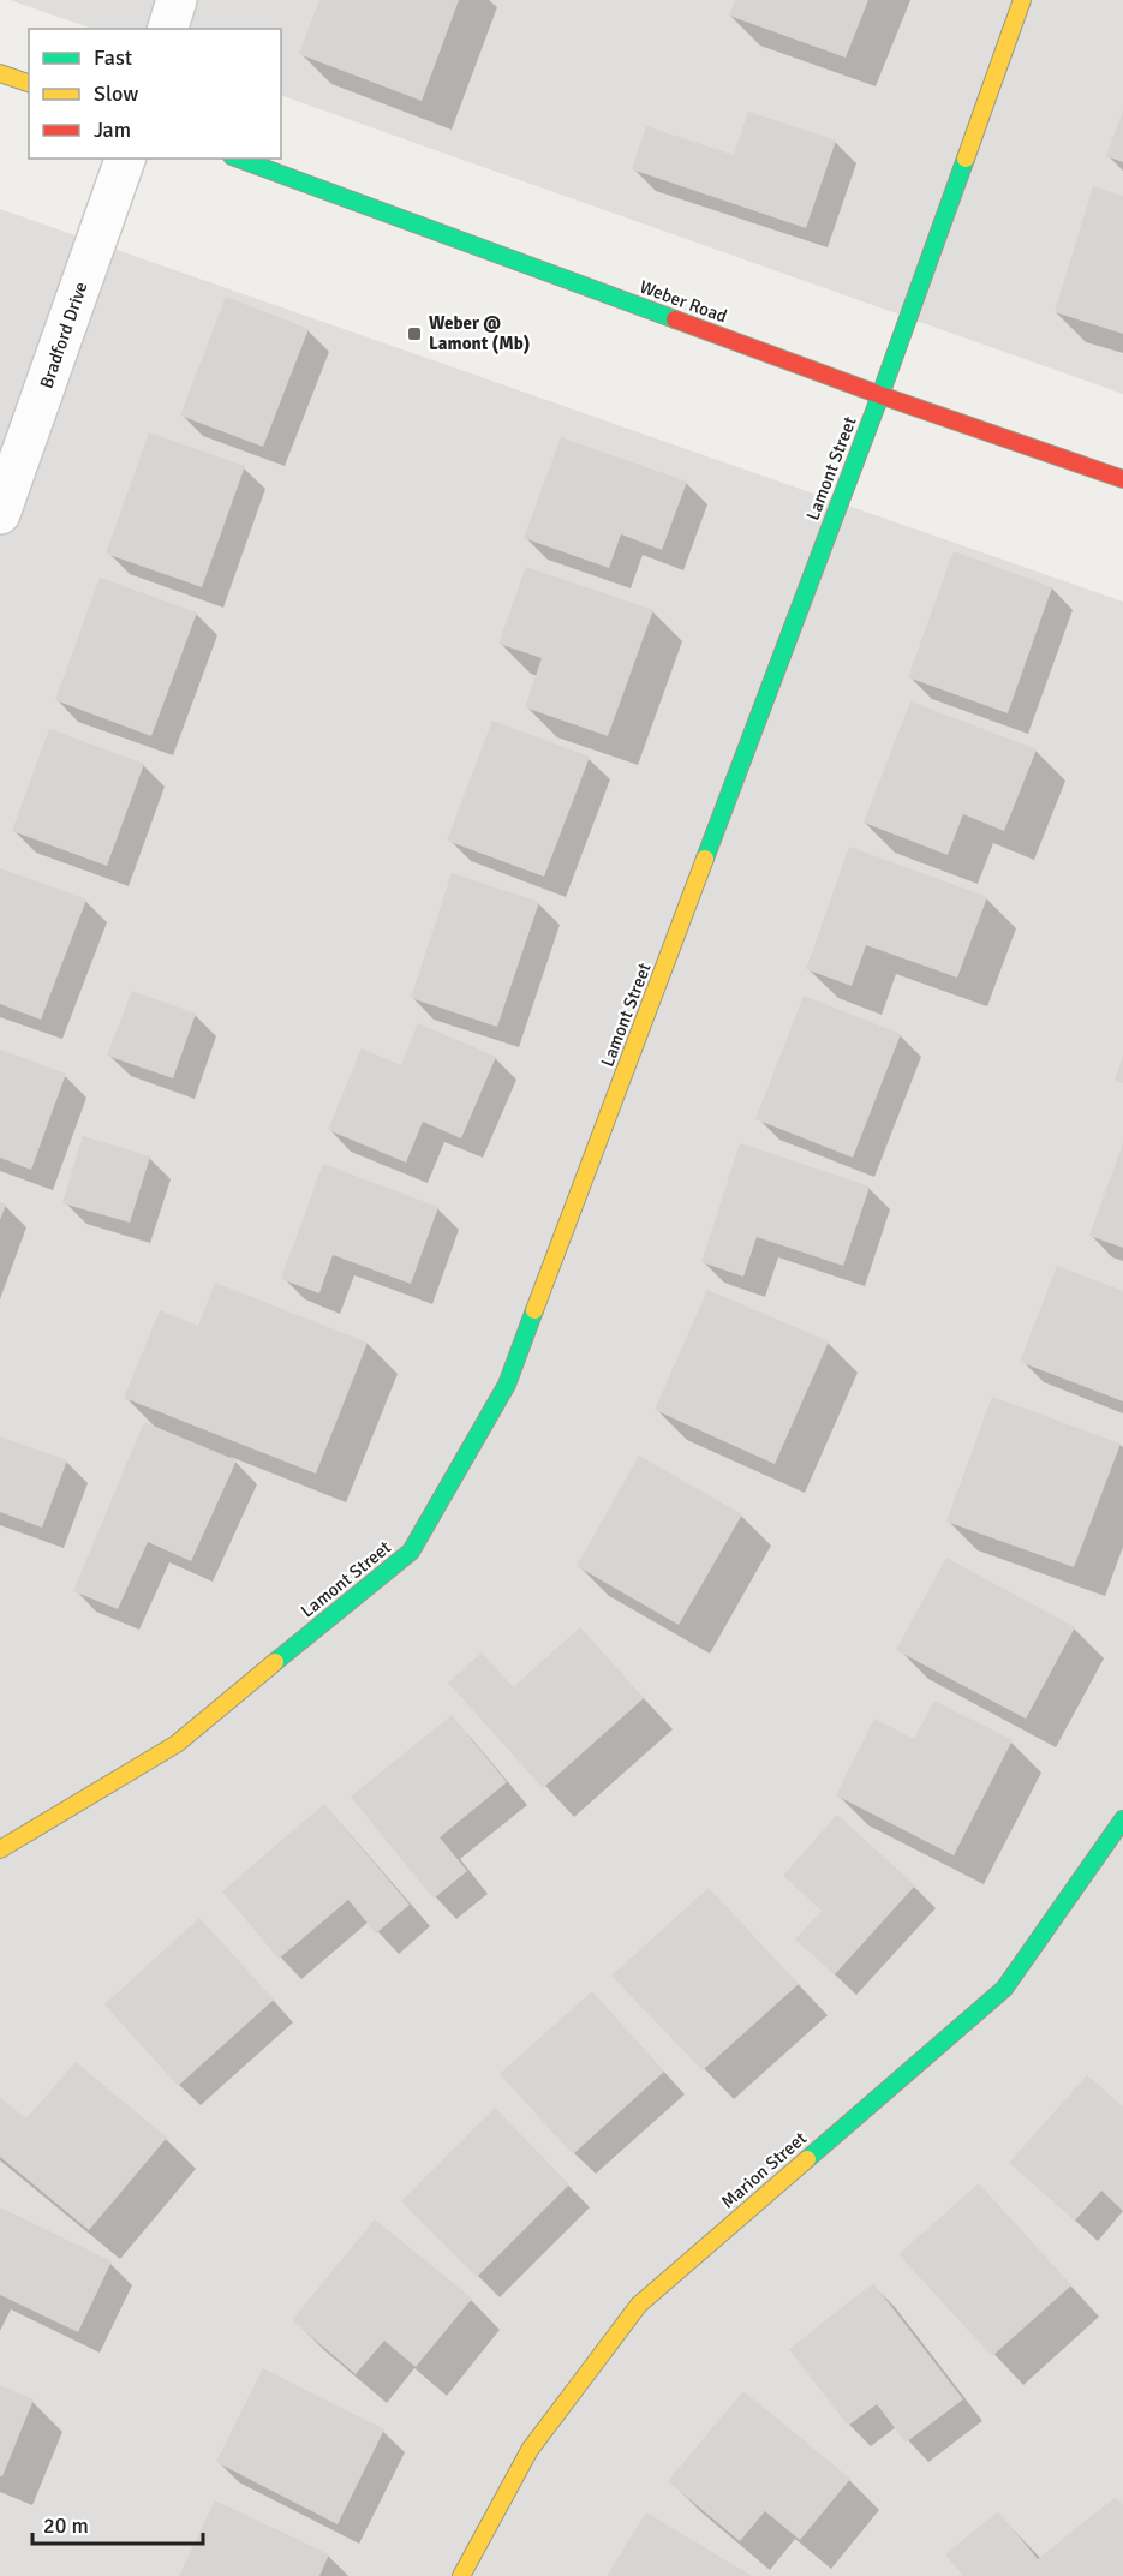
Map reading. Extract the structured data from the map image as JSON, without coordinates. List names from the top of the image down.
{
  "streets": {
    "street": [
      "Weber Road",
      "Bradford Drive",
      "Lamont Street",
      "Marion Street"
    ]
  },
  "crossings": [
    ["Weber Road", "Lamont Street"]
  ],
  "places": {
    "transit": ["Weber @ Lamont (Mb)"]
  },
  "legend": ["Fast", "Slow", "Jam"],
  "scale_bar": "20 m"
}
